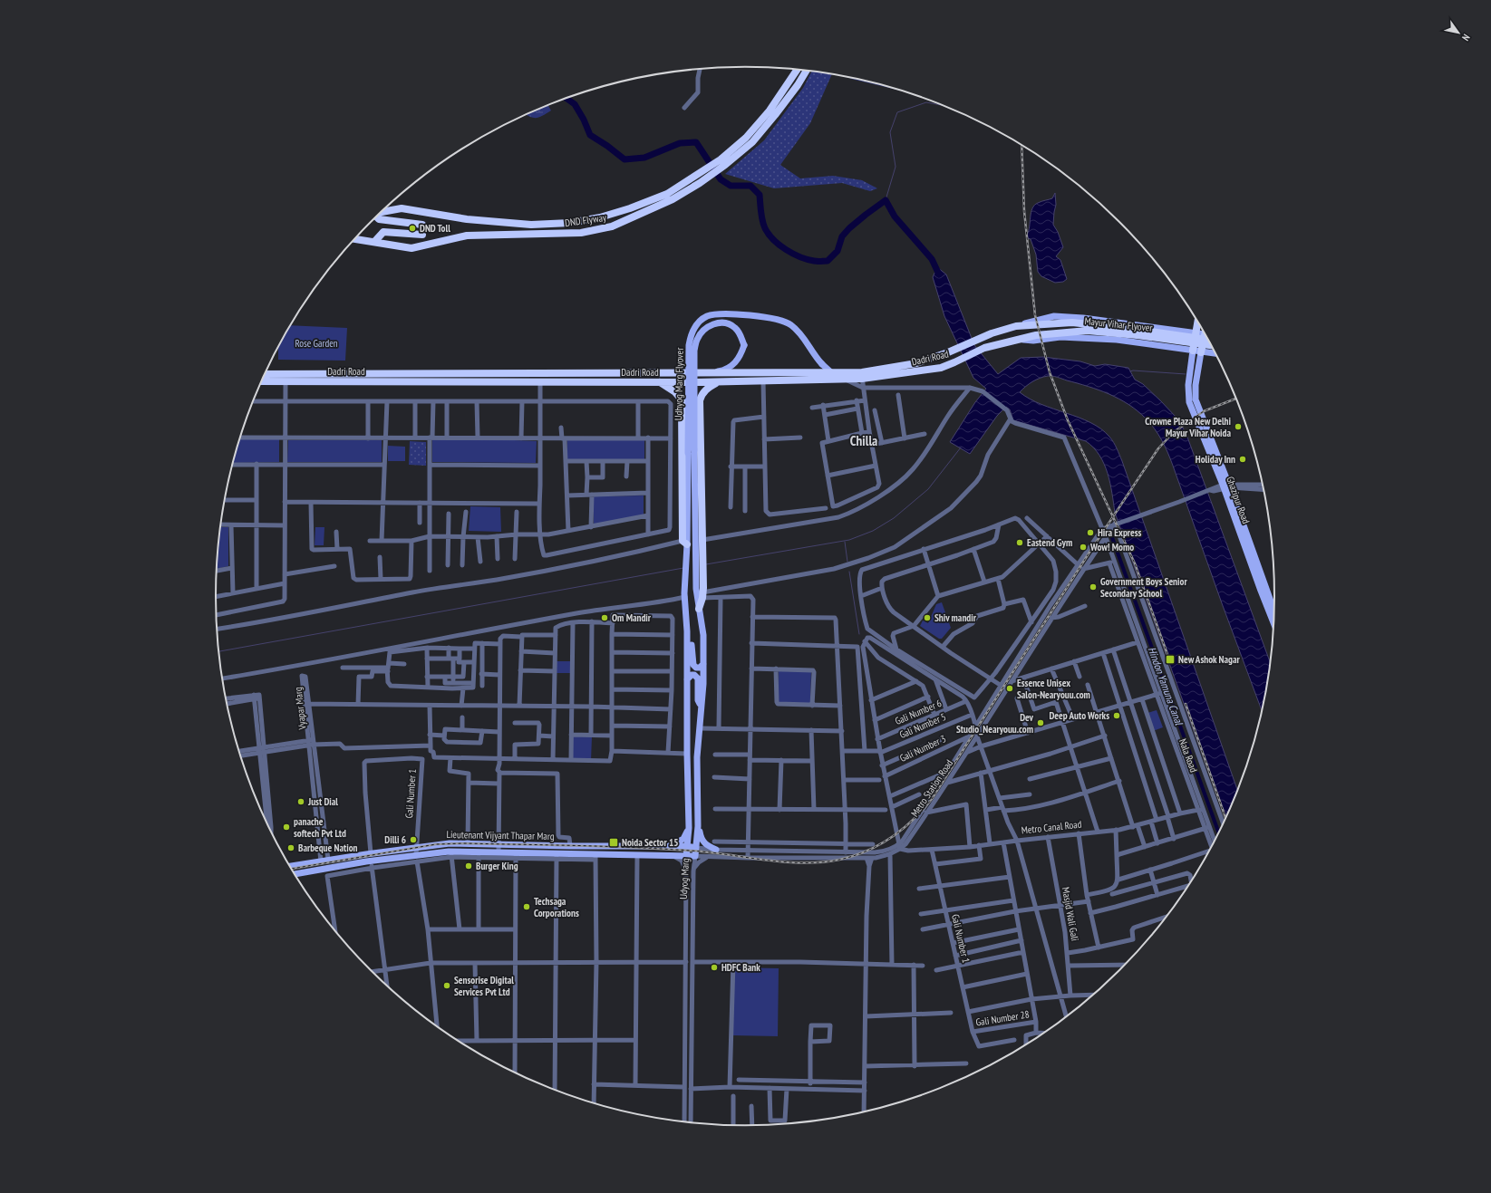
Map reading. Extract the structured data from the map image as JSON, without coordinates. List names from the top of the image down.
{
  "streets": {
    "highway": ["DND Flyway", "Mayur Vihar Flyover", "Dadri Road"],
    "main road": [
      "Udhyog Marg Flyover",
      "Ghazipur Road",
      "Lieutenant Vijyant Thapar Marg",
      "Udyog Marg"
    ],
    "street": [
      "Vyapar Marg",
      "Gali Number 6",
      "Gali Number 5",
      "Gali Number 3",
      "Nala Road",
      "Metro Station Road",
      "Gali Number 1",
      "Metro Canal Road",
      "Masjid Wali Gali",
      "Gali Number 28"
    ]
  },
  "crossings": [
    ["Mayur Vihar Flyover", "Dadri Road"],
    ["Dadri Road", "Udhyog Marg Flyover"],
    ["Udhyog Marg Flyover", "Udyog Marg"],
    ["Vyapar Marg", "Lieutenant Vijyant Thapar Marg"],
    ["Gali Number 3", "Metro Station Road"],
    ["Nala Road", "Metro Canal Road"],
    ["Metro Station Road", "Metro Canal Road"],
    ["Metro Station Road", "Lieutenant Vijyant Thapar Marg"],
    ["Metro Station Road", "Udyog Marg"],
    ["Gali Number 1", "Metro Canal Road"],
    ["Gali Number 1", "Lieutenant Vijyant Thapar Marg"],
    ["Gali Number 1", "Gali Number 28"],
    ["Metro Canal Road", "Masjid Wali Gali"],
    ["Lieutenant Vijyant Thapar Marg", "Udyog Marg"]
  ],
  "districts": ["Chilla"],
  "water": ["Hindon Yamuna Canal"],
  "parks": ["Rose Garden"],
  "places": {
    "other": [
      "DND Toll",
      "Crowne Plaza New Delhi Mayur Vihar Noida",
      "Holiday Inn",
      "Hira Express",
      "Eastend Gym",
      "Wow! Momo",
      "Government Boys Senior Secondary School",
      "Om Mandir",
      "Shiv mandir",
      "Essence Unisex Salon-Nearyouu.com",
      "Deep Auto Works",
      "Dev Studio_Nearyouu.com",
      "Just Dial",
      "panache softech Pvt Ltd",
      "Dilli 6",
      "Barbeque Nation",
      "Burger King",
      "Techsaga Corporations",
      "HDFC Bank",
      "Sensorise Digital Services Pvt Ltd"
    ],
    "transit": ["New Ashok Nagar", "Noida Sector 15"]
  },
  "north": "bottom right"
}
